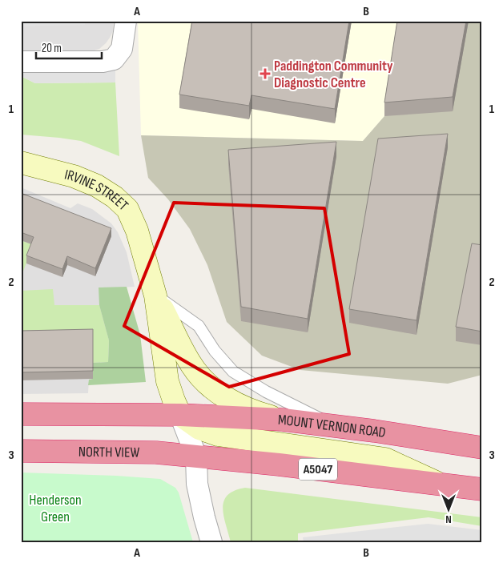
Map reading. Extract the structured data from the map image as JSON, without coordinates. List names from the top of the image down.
{
  "streets": {
    "highway": ["MOUNT VERNON ROAD", "NORTH VIEW", "A5047"],
    "main road": ["IRVINE STREET"]
  },
  "crossings": [
    ["NORTH VIEW", "A5047"]
  ],
  "parks": ["Henderson Green"],
  "places": {
    "health": ["Paddington Community Diagnostic Centre"]
  },
  "scale_bar": "20 m",
  "north": "bottom",
  "grid": {
    "columns": ["A", "B"],
    "rows": ["1", "2", "3"]
  }
}
